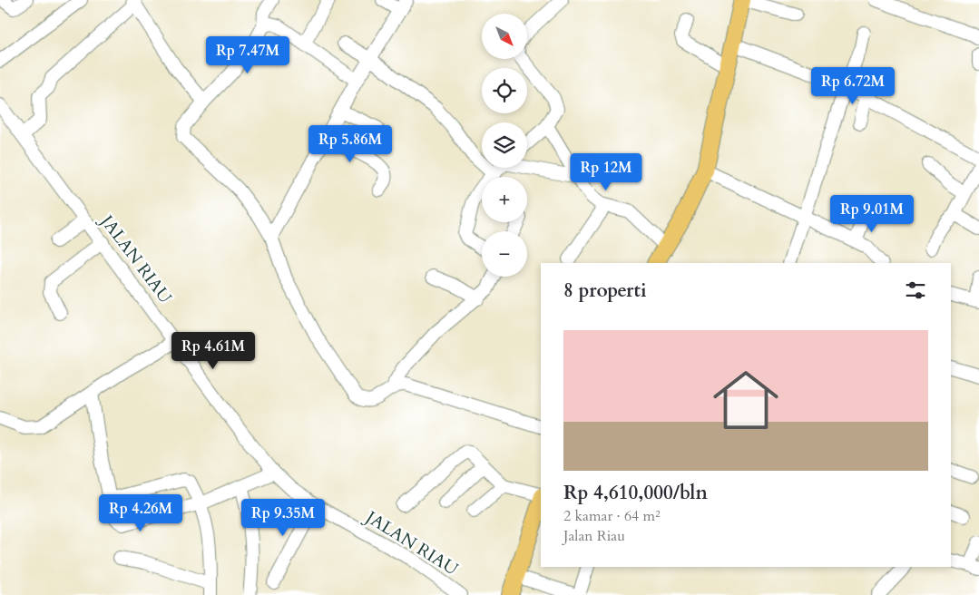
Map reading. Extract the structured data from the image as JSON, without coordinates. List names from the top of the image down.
{
  "streets": {
    "street": ["JALAN RIAU"]
  },
  "north": "bottom right",
  "page": {
    "map_buttons": ["+", "−"],
    "price": [
      "Rp 7.47M",
      "Rp 6.72M",
      "Rp 5.86M",
      "Rp 12M",
      "Rp 9.01M",
      "Rp 4.61M",
      "Rp 4.26M",
      "Rp 9.35M"
    ],
    "heading": "8 properti",
    "list": [
      {
        "name": "Rp 4,610,000/bln",
        "note": "2 kamar · 64 m² · Jalan Riau"
      }
    ]
  }
}
